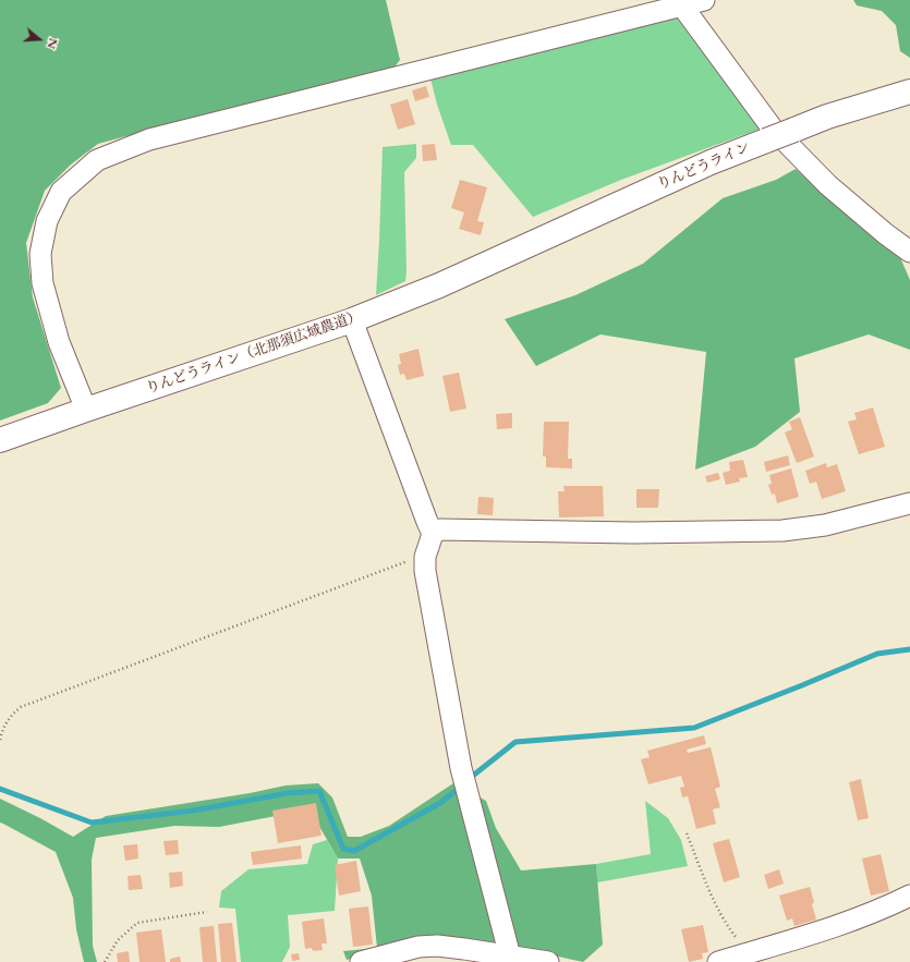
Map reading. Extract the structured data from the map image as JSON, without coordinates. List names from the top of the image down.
{
  "streets": {
    "street": ["りんどうライン", "りんどうライン（北那須広域農道）"]
  },
  "crossings": [
    ["りんどうライン", "りんどうライン（北那須広域農道）"]
  ],
  "north": "right"
}
